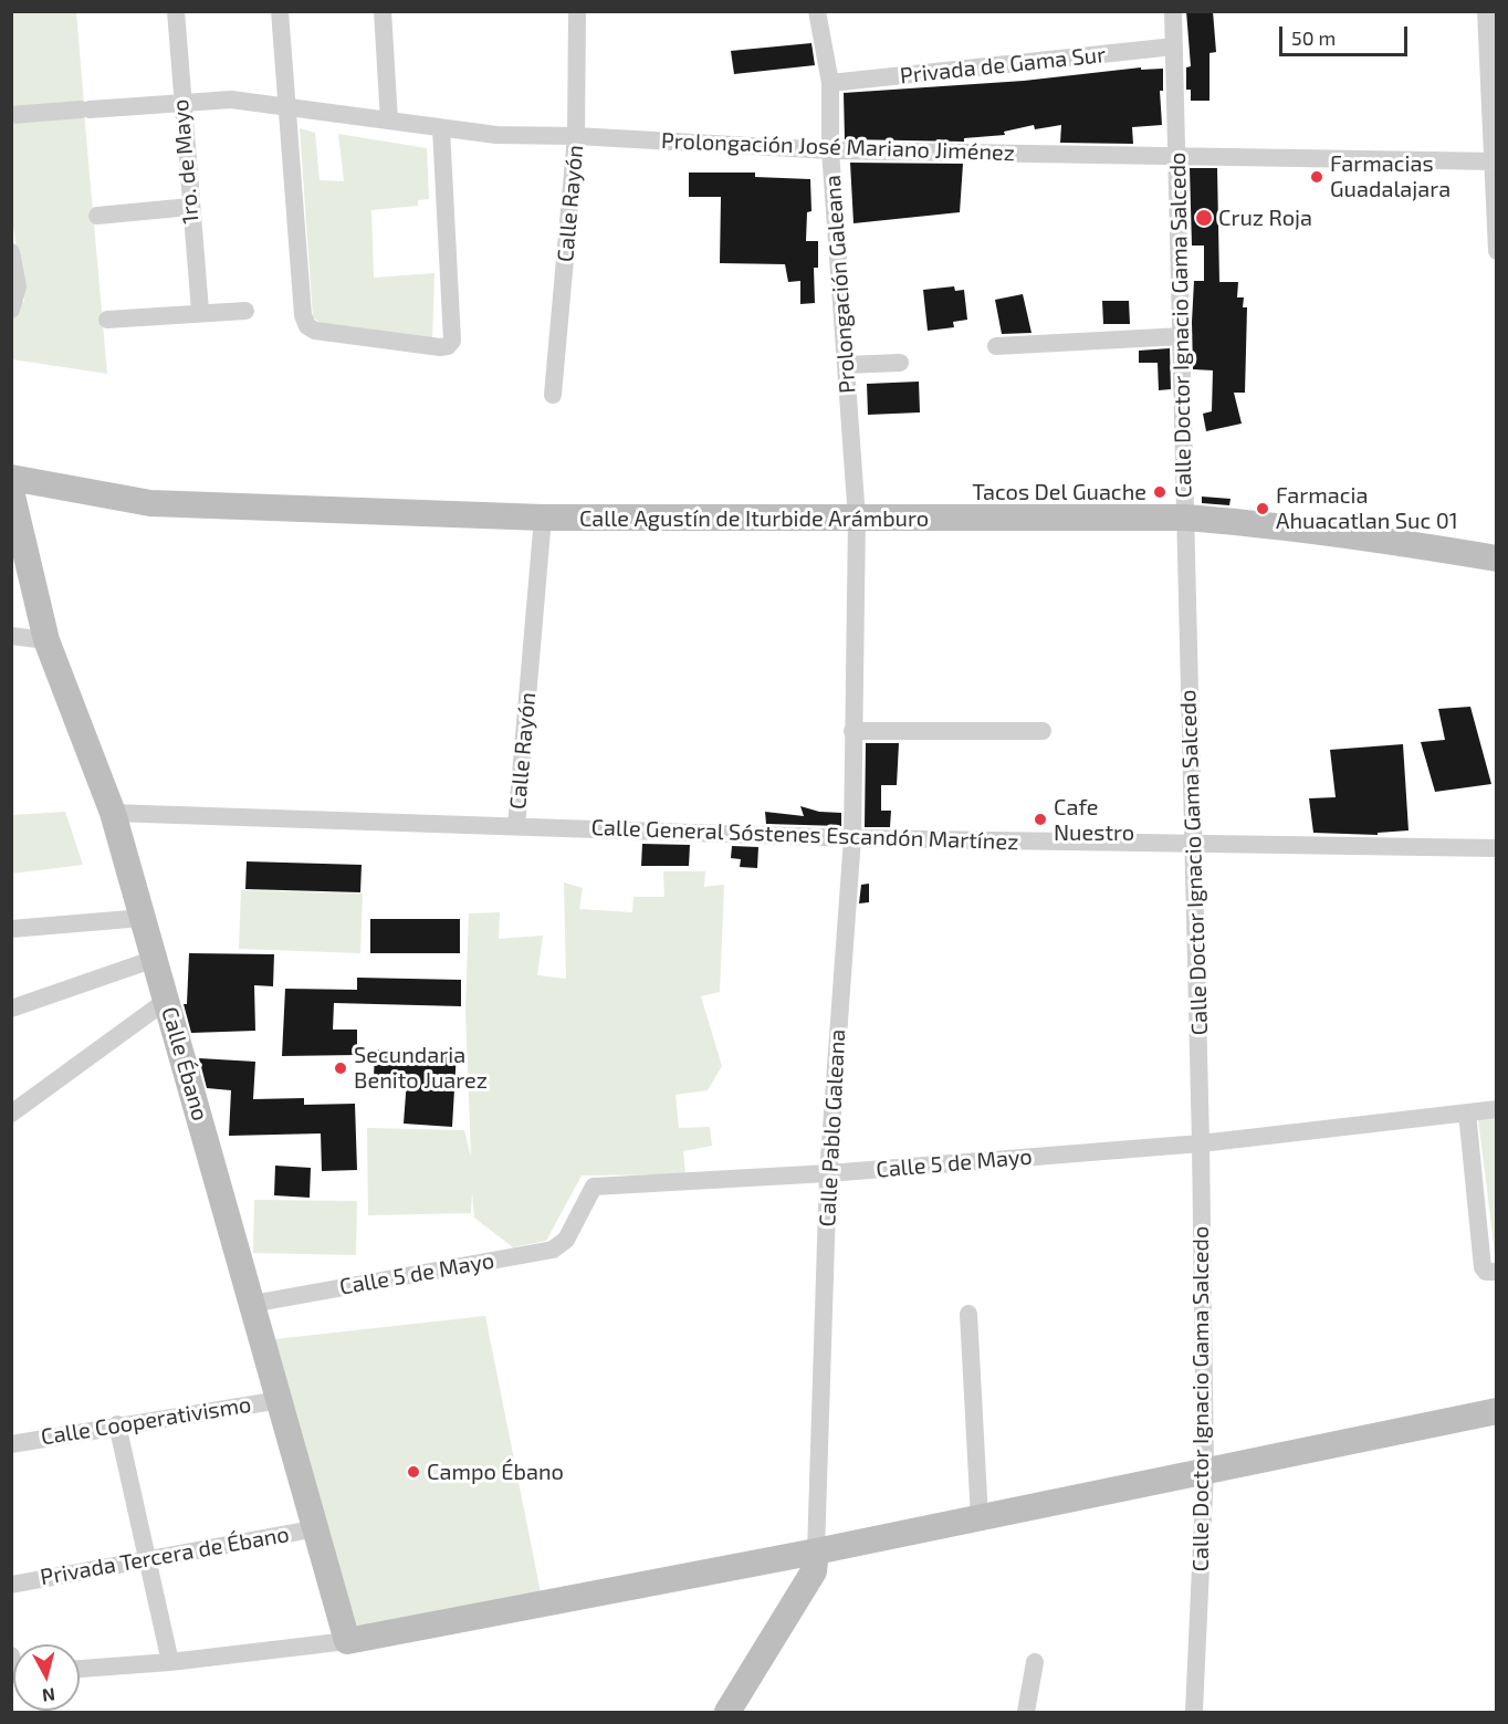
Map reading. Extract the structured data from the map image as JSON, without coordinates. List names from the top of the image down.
{
  "streets": {
    "street": [
      "Privada de Gama Sur",
      "Prolongación José Mariano Jiménez",
      "1ro. de Mayo",
      "Calle Rayón",
      "Prolongación Galeana",
      "Calle Doctor Ignacio Gama Salcedo",
      "Calle Agustín de Iturbide Arámburo",
      "Calle General Sóstenes Escandón Martínez",
      "Calle Ébano",
      "Calle Pablo Galeana",
      "Calle 5 de Mayo",
      "Calle Cooperativismo",
      "Privada Tercera de Ébano"
    ]
  },
  "crossings": [
    ["Privada de Gama Sur", "Prolongación Galeana"],
    ["Privada de Gama Sur", "Calle Doctor Ignacio Gama Salcedo"],
    ["Prolongación José Mariano Jiménez", "1ro. de Mayo"],
    ["Prolongación José Mariano Jiménez", "Calle Rayón"],
    ["Prolongación José Mariano Jiménez", "Prolongación Galeana"],
    ["Prolongación José Mariano Jiménez", "Calle Doctor Ignacio Gama Salcedo"],
    ["Calle Rayón", "Calle Agustín de Iturbide Arámburo"],
    ["Calle Rayón", "Calle General Sóstenes Escandón Martínez"],
    ["Prolongación Galeana", "Calle Agustín de Iturbide Arámburo"],
    ["Prolongación Galeana", "Calle Pablo Galeana"],
    ["Calle Doctor Ignacio Gama Salcedo", "Calle Agustín de Iturbide Arámburo"],
    ["Calle Doctor Ignacio Gama Salcedo", "Calle General Sóstenes Escandón Martínez"],
    ["Calle Doctor Ignacio Gama Salcedo", "Calle 5 de Mayo"],
    ["Calle Agustín de Iturbide Arámburo", "Calle Pablo Galeana"],
    ["Calle General Sóstenes Escandón Martínez", "Calle Ébano"],
    ["Calle General Sóstenes Escandón Martínez", "Calle Pablo Galeana"],
    ["Calle Ébano", "Calle 5 de Mayo"],
    ["Calle Ébano", "Calle Cooperativismo"],
    ["Calle Ébano", "Privada Tercera de Ébano"],
    ["Calle Pablo Galeana", "Calle 5 de Mayo"]
  ],
  "places": [
    "Farmacias Guadalajara",
    "Cruz Roja",
    "Tacos Del Guache",
    "Farmacia Ahuacatlan Suc 01",
    "Cafe Nuestro",
    "Secundaria Benito Juarez",
    "Campo Ébano"
  ],
  "scale_bar": "50 m",
  "north": "bottom"
}
